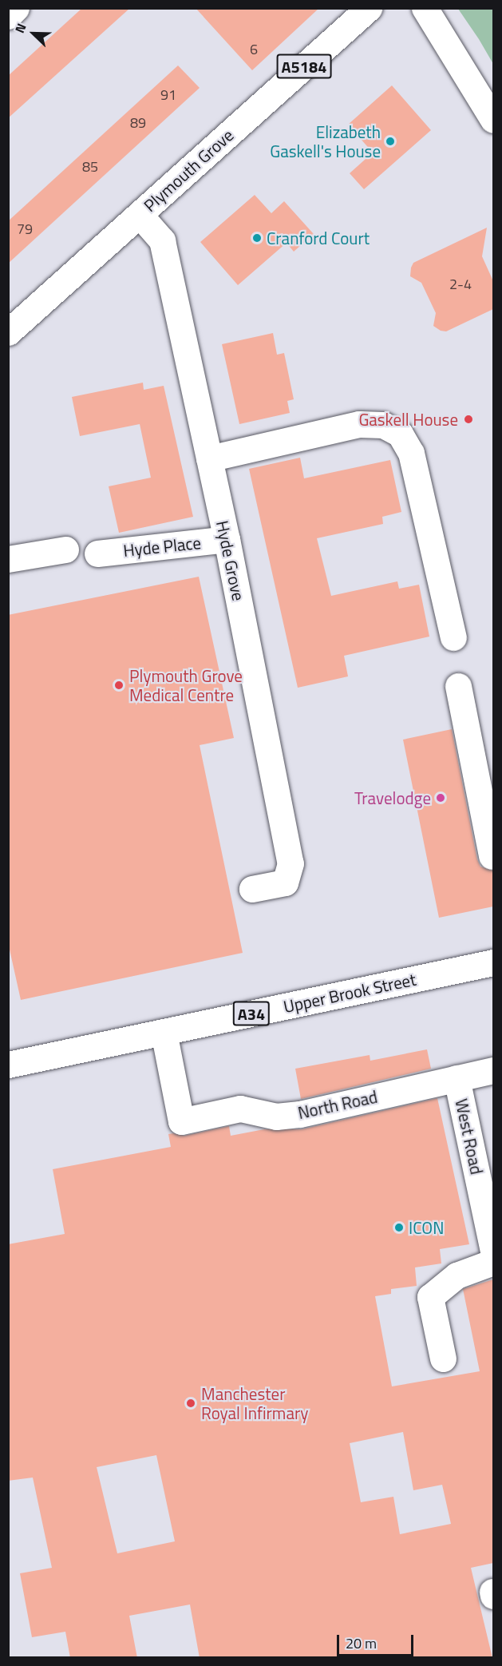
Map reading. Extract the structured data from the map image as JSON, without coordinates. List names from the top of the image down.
{
  "streets": {
    "main road": [
      "A5184",
      "Plymouth Grove",
      "Hyde Place",
      "Hyde Grove",
      "Upper Brook Street",
      "A34",
      "North Road",
      "West Road"
    ]
  },
  "crossings": [
    ["Plymouth Grove", "Hyde Grove"],
    ["Hyde Place", "Hyde Grove"],
    ["Upper Brook Street", "North Road"],
    ["North Road", "West Road"]
  ],
  "places": [
    "Elizabeth Gaskell's House",
    "Cranford Court",
    "Gaskell House",
    "Plymouth Grove Medical Centre",
    "Travelodge",
    "ICON",
    "Manchester Royal Infirmary"
  ],
  "house_numbers": [
    "6",
    "91",
    "89",
    "85",
    "79",
    "2-4"
  ],
  "scale_bar": "20 m",
  "north": "top left"
}
